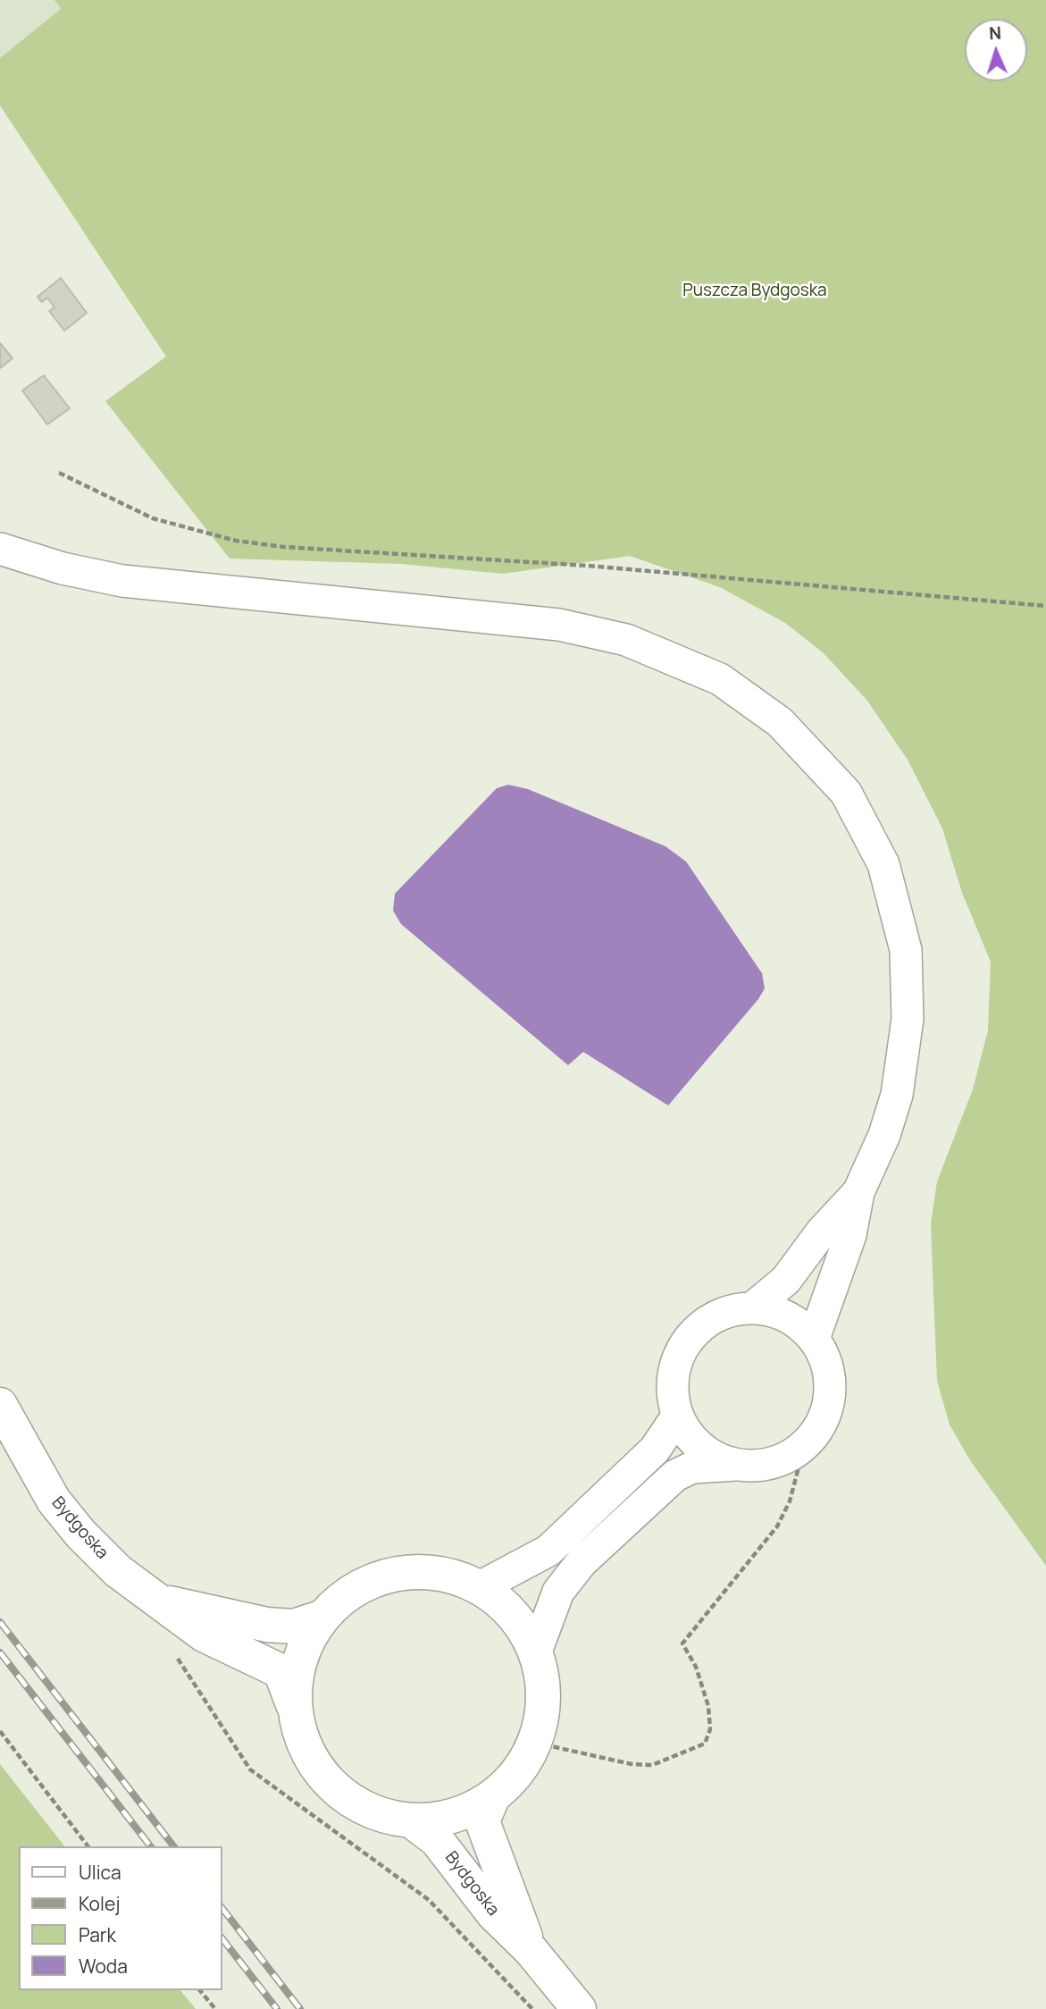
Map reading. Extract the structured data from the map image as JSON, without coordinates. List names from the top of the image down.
{
  "streets": {
    "main road": ["Bydgoska"]
  },
  "parks": ["Puszcza Bydgoska"],
  "legend": [
    "Ulica",
    "Kolej",
    "Park",
    "Woda"
  ],
  "north": "top"
}
